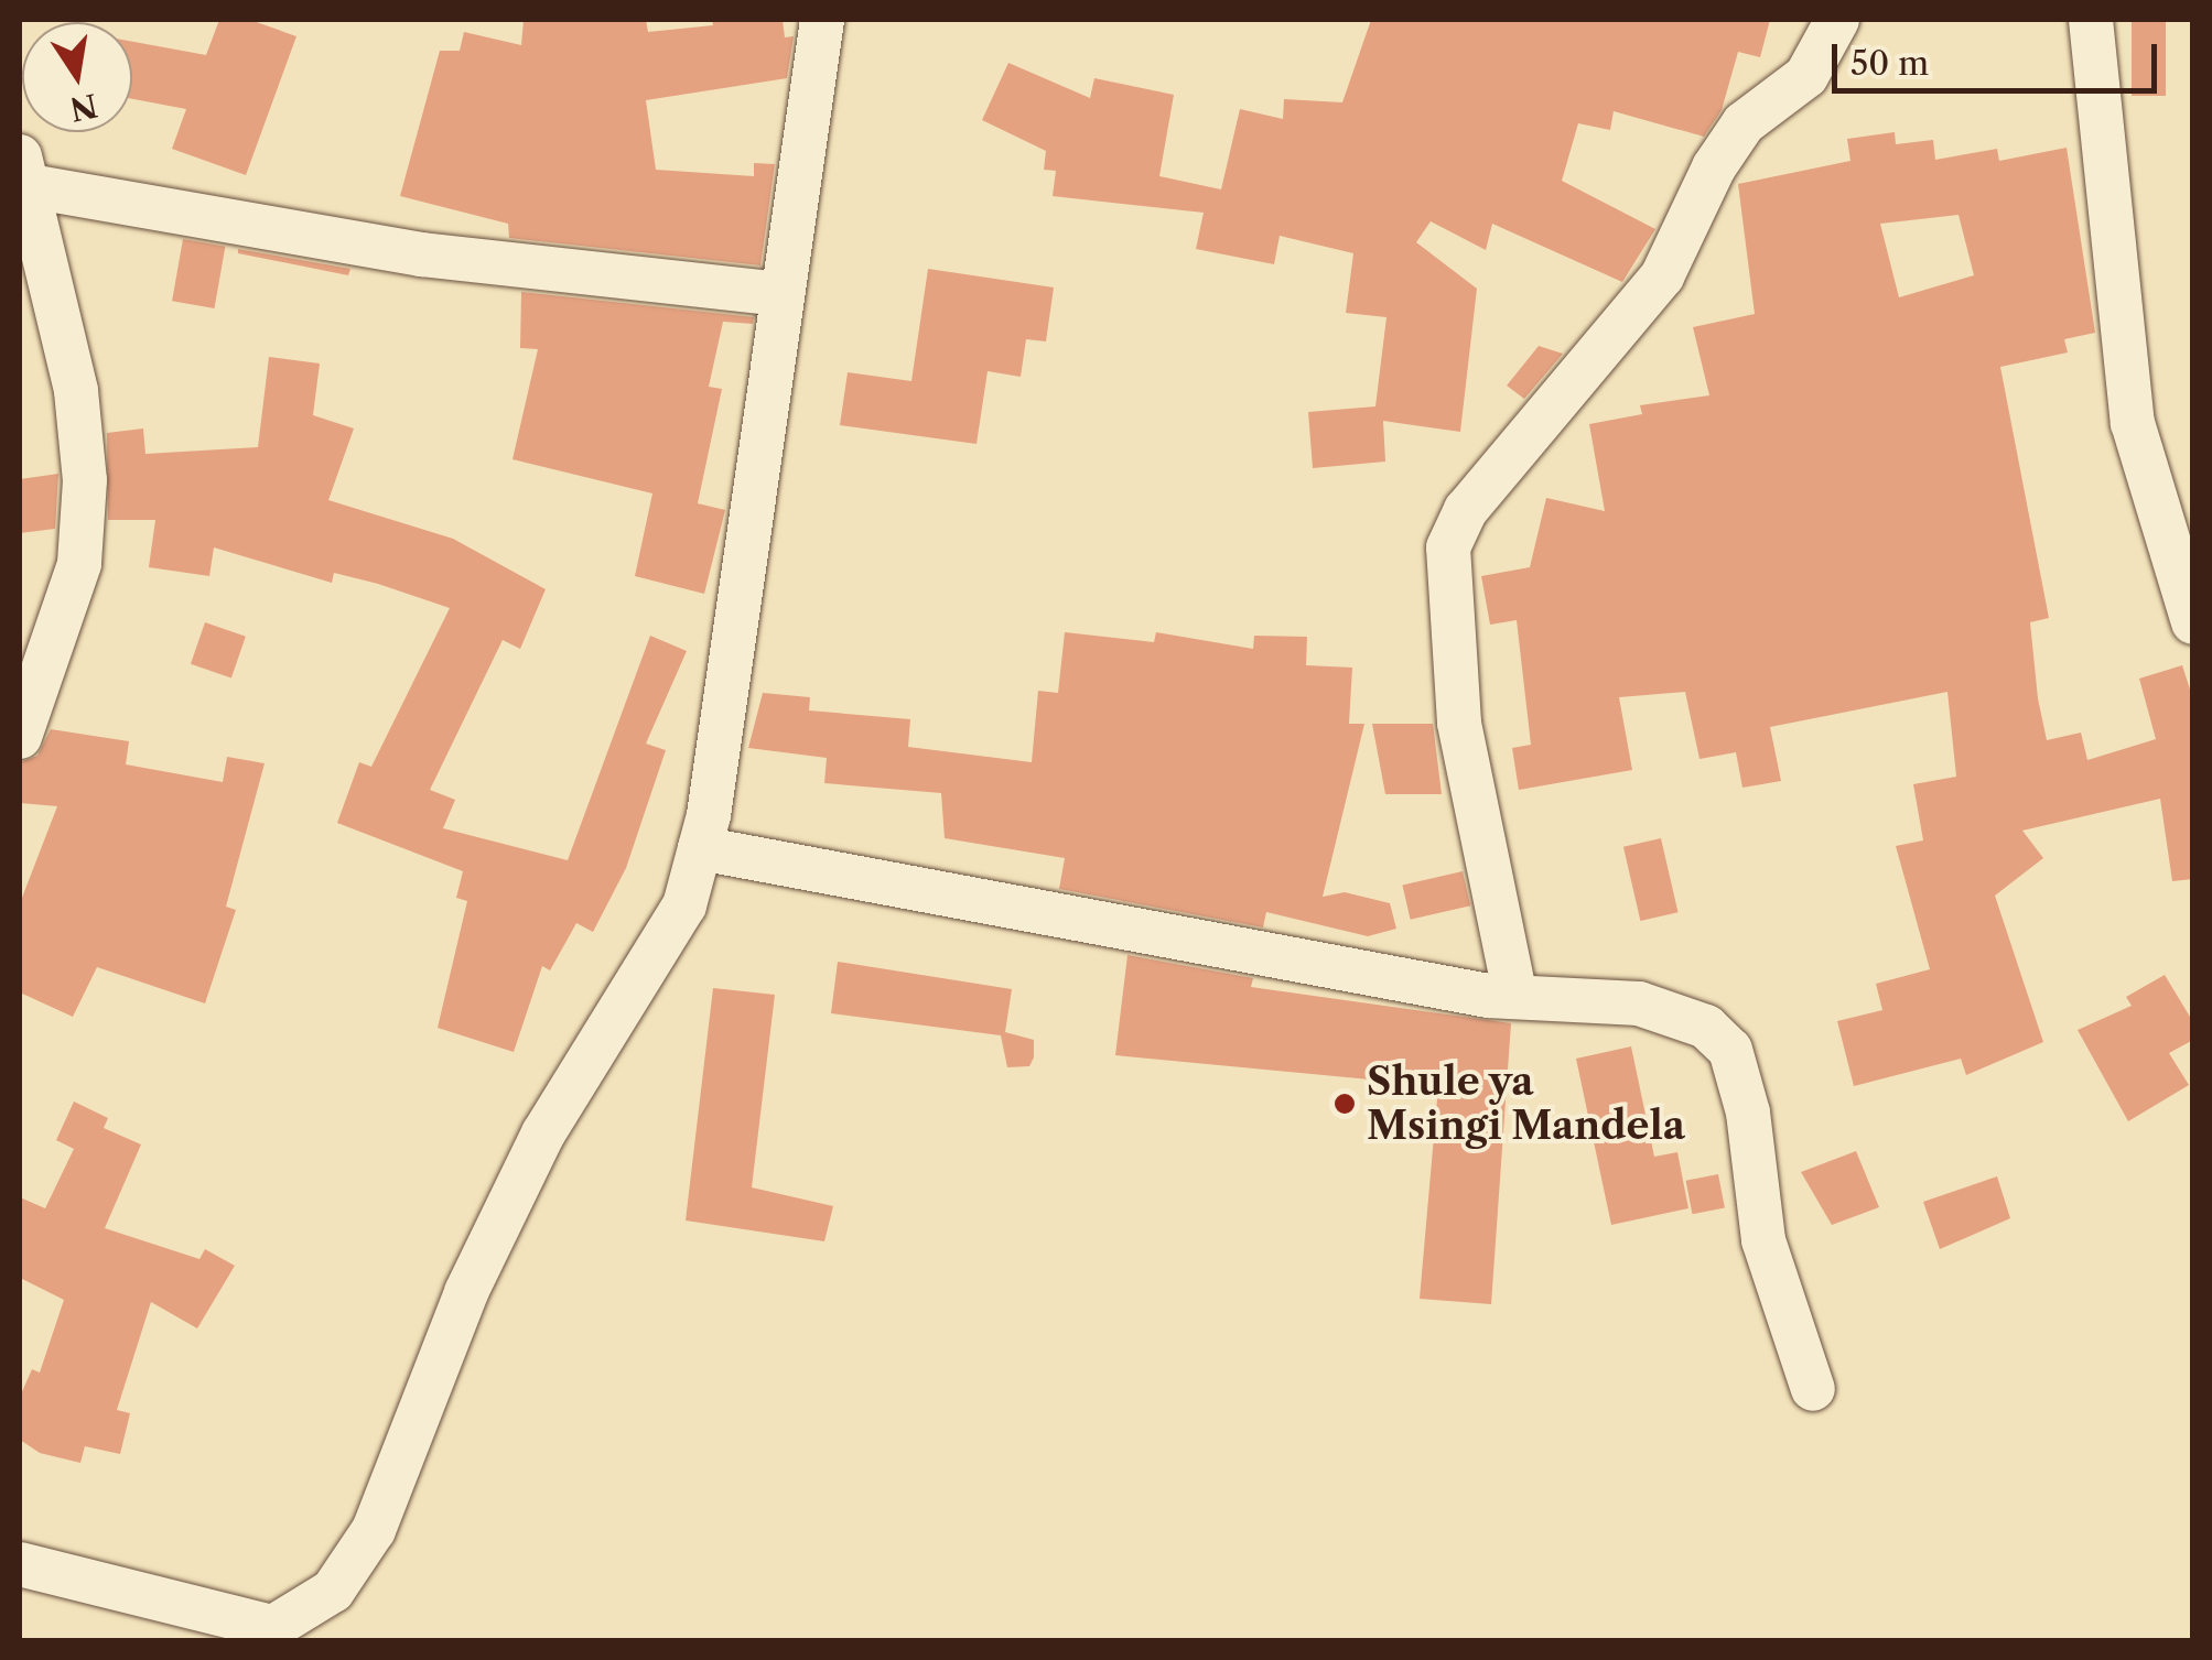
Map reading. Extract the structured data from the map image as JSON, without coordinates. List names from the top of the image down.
{
  "places": ["Shule ya Msingi Mandela"],
  "scale_bar": "50 m",
  "north": "bottom"
}
